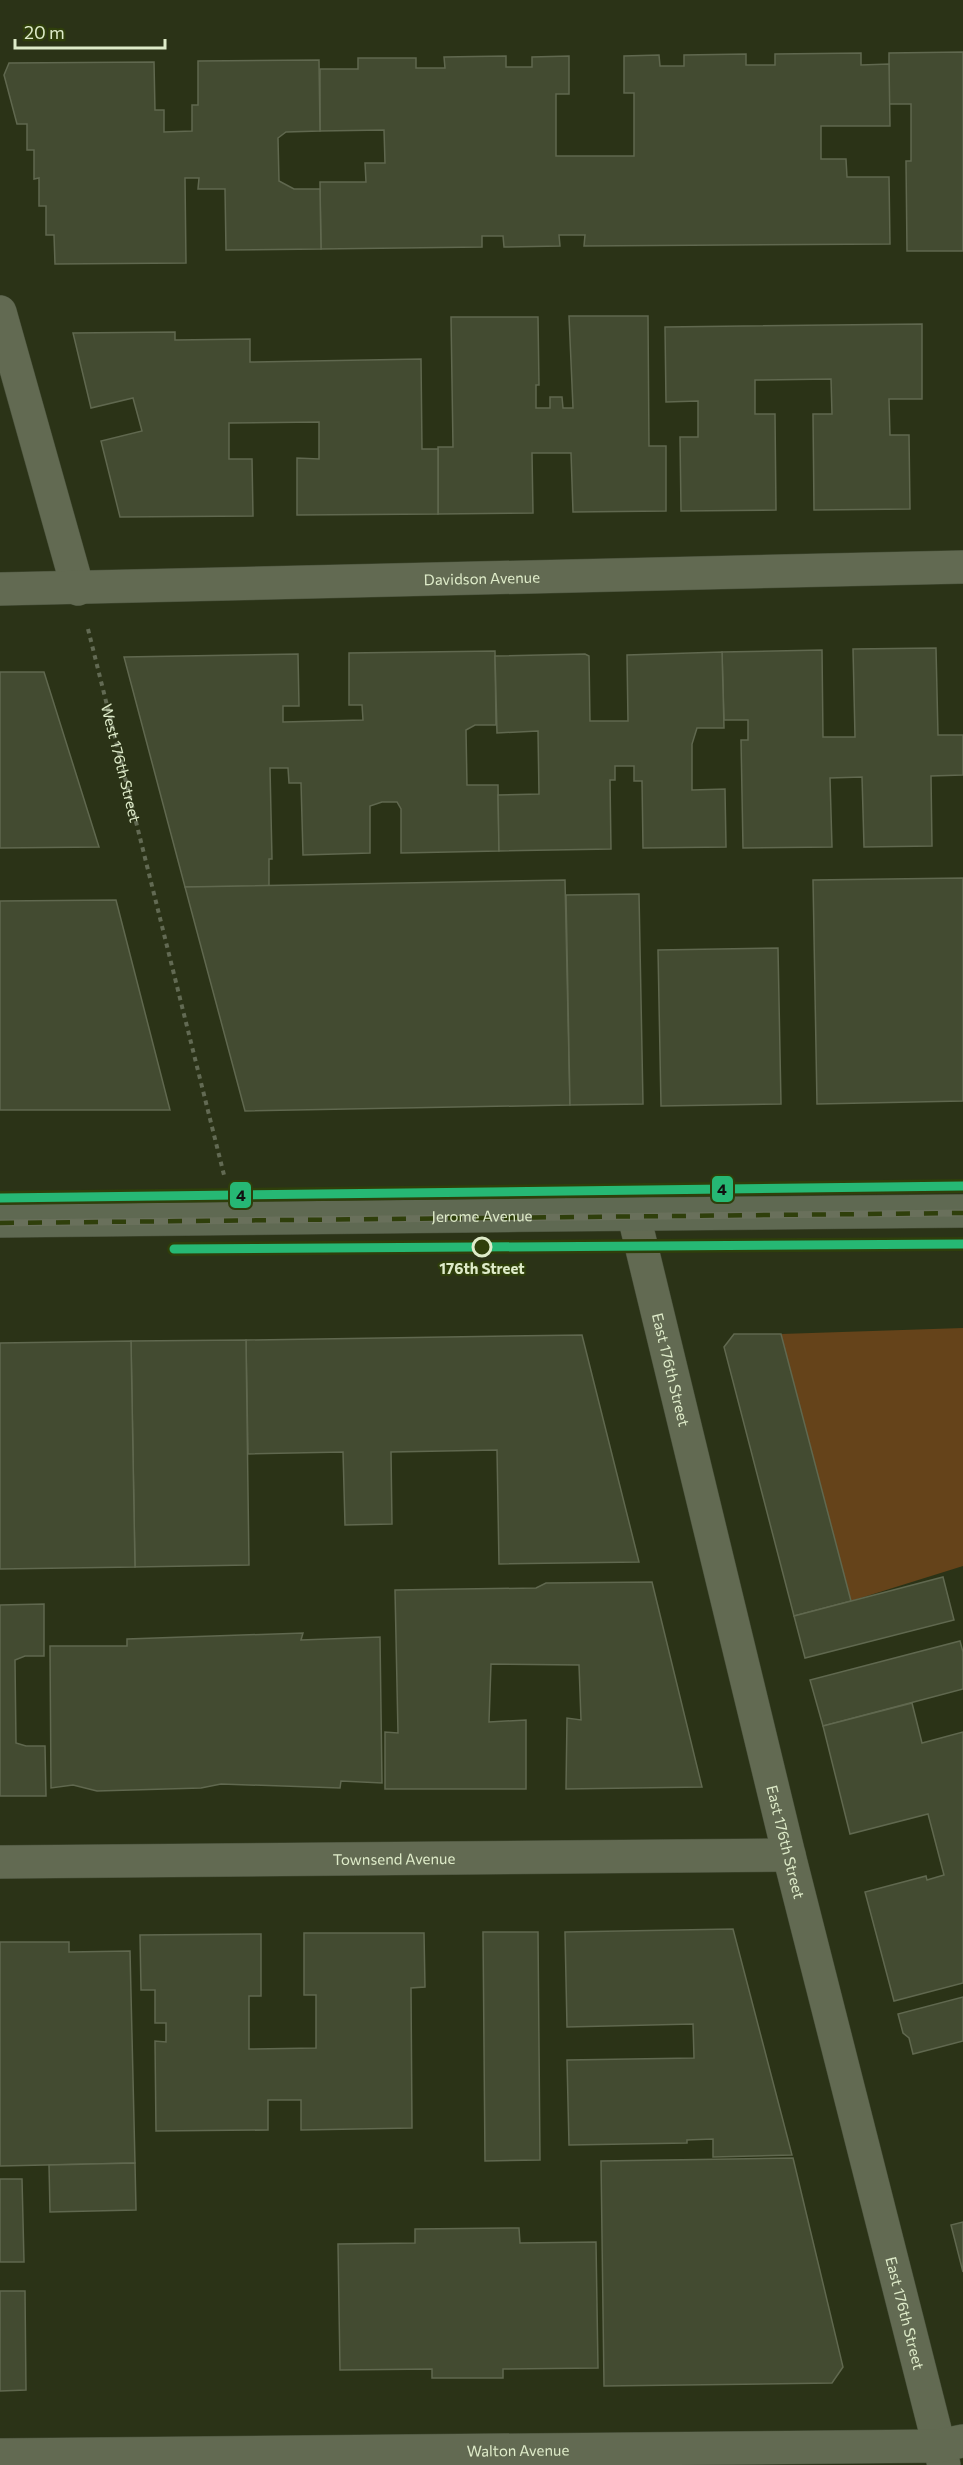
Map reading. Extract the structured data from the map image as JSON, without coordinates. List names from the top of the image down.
{
  "streets": {
    "main road": ["Jerome Avenue"],
    "street": [
      "Davidson Avenue",
      "East 176th Street",
      "Townsend Avenue",
      "Walton Avenue"
    ],
    "path": ["West 176th Street"]
  },
  "crossings": [
    ["Davidson Avenue", "West 176th Street"],
    ["West 176th Street", "Jerome Avenue"],
    ["Jerome Avenue", "East 176th Street"],
    ["East 176th Street", "Townsend Avenue"],
    ["East 176th Street", "Walton Avenue"]
  ],
  "places": ["176th Street"],
  "lines": ["transit line 4"],
  "scale_bar": "20 m"
}
